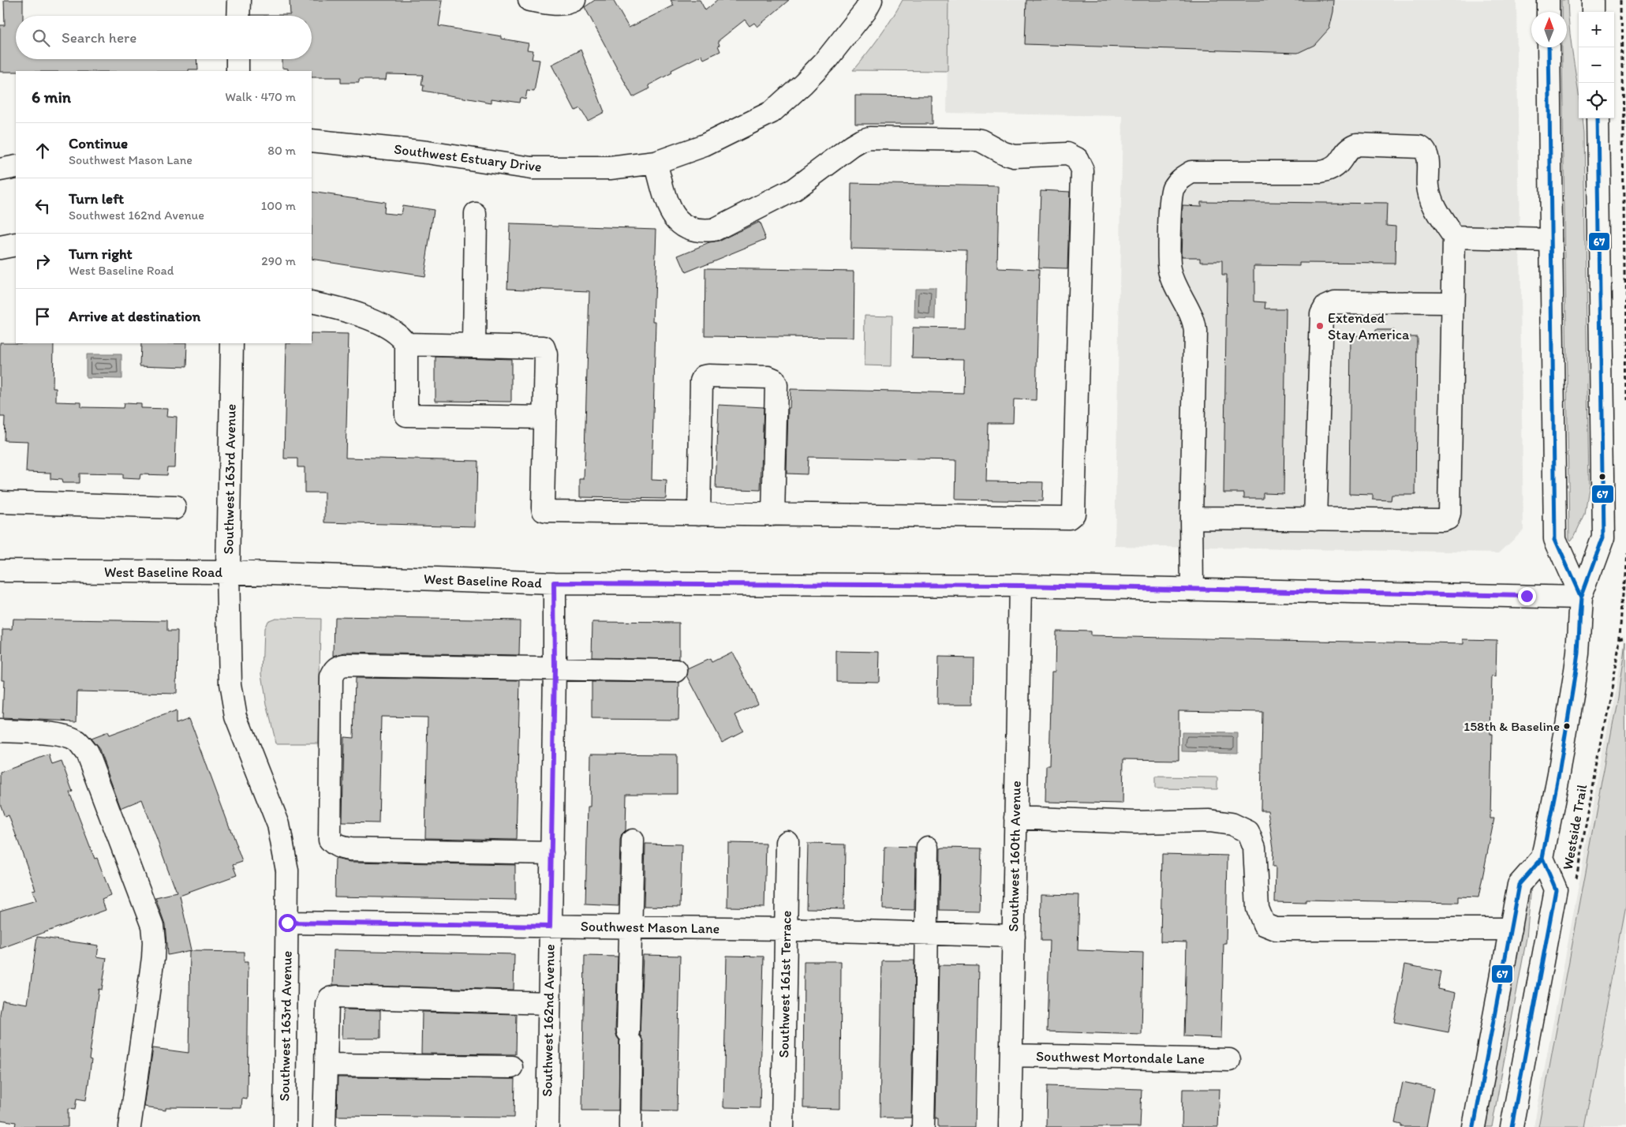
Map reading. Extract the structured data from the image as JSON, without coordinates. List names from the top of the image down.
{
  "streets": {
    "street": [
      "Southwest Estuary Drive",
      "Southwest 163rd Avenue",
      "West Baseline Road",
      "Southwest 160th Avenue",
      "Southwest Mason Lane",
      "Southwest 161st Terrace",
      "Southwest 162nd Avenue",
      "Southwest Mortondale Lane"
    ],
    "path": ["Westside Trail"]
  },
  "crossings": [
    ["Southwest 163rd Avenue", "West Baseline Road"],
    ["Southwest 163rd Avenue", "Southwest Mason Lane"],
    ["West Baseline Road", "Southwest 160th Avenue"],
    ["West Baseline Road", "Southwest 162nd Avenue"],
    ["Southwest 160th Avenue", "Southwest Mason Lane"],
    ["Southwest 160th Avenue", "Southwest Mortondale Lane"],
    ["Southwest Mason Lane", "Southwest 161st Terrace"],
    ["Southwest Mason Lane", "Southwest 162nd Avenue"]
  ],
  "places": ["Extended Stay America", "158th & Baseline"],
  "lines": ["transit line 67"],
  "north": "top",
  "page": {
    "map_buttons": ["+", "−"],
    "search": "Search here",
    "heading": ["6 min", "Walk · 470 m"],
    "list": [
      ["Continue", "Southwest Mason Lane", "80 m"],
      ["Turn left", "Southwest 162nd Avenue", "100 m"],
      ["Turn right", "West Baseline Road", "290 m"],
      "Arrive at destination"
    ]
  }
}
